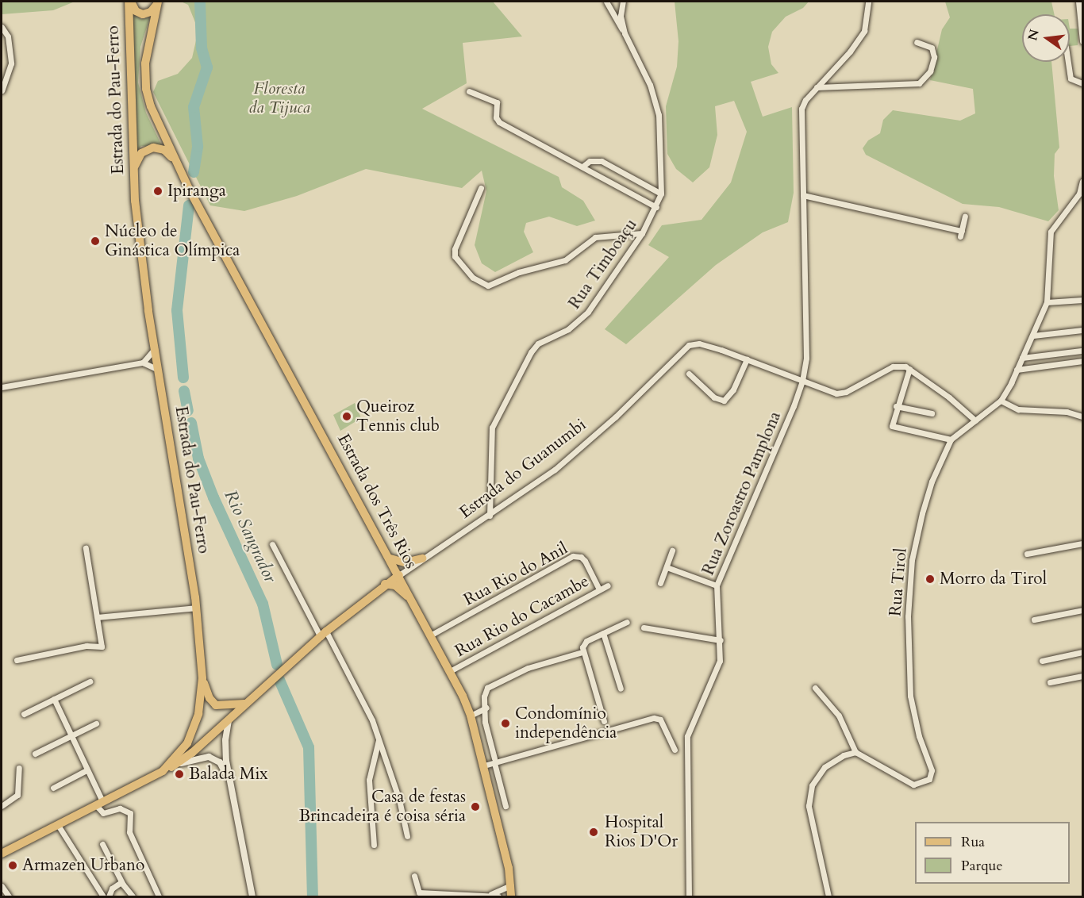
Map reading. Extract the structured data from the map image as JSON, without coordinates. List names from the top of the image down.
{
  "streets": {
    "main road": ["Estrada do Pau-Ferro", "Estrada do Guanumbi", "Estrada dos Três Rios"],
    "street": [
      "Rua Timboaçu",
      "Rua Zoroastro Pamplona",
      "Rua Rio do Anil",
      "Rua Tirol",
      "Rua Rio do Cacambe"
    ]
  },
  "crossings": [
    ["Estrada do Pau-Ferro", "Estrada do Guanumbi"],
    ["Rua Timboaçu", "Estrada do Guanumbi"],
    ["Estrada do Guanumbi", "Rua Zoroastro Pamplona"],
    ["Estrada do Guanumbi", "Estrada dos Três Rios"],
    ["Estrada dos Três Rios", "Rua Rio do Anil"],
    ["Estrada dos Três Rios", "Rua Rio do Cacambe"],
    ["Rua Rio do Anil", "Rua Rio do Cacambe"]
  ],
  "water": ["Rio Sangrador"],
  "parks": ["Floresta da Tijuca"],
  "places": [
    "Ipiranga",
    "Núcleo de Ginástica Olímpica",
    "Queiroz Tennis club",
    "Morro da Tirol",
    "Condomínio independência",
    "Balada Mix",
    "Casa de festas Brincadeira é coisa séria",
    "Hospital Rios D'Or",
    "Armazen Urbano"
  ],
  "legend": ["Rua", "Parque"],
  "north": "left"
}
